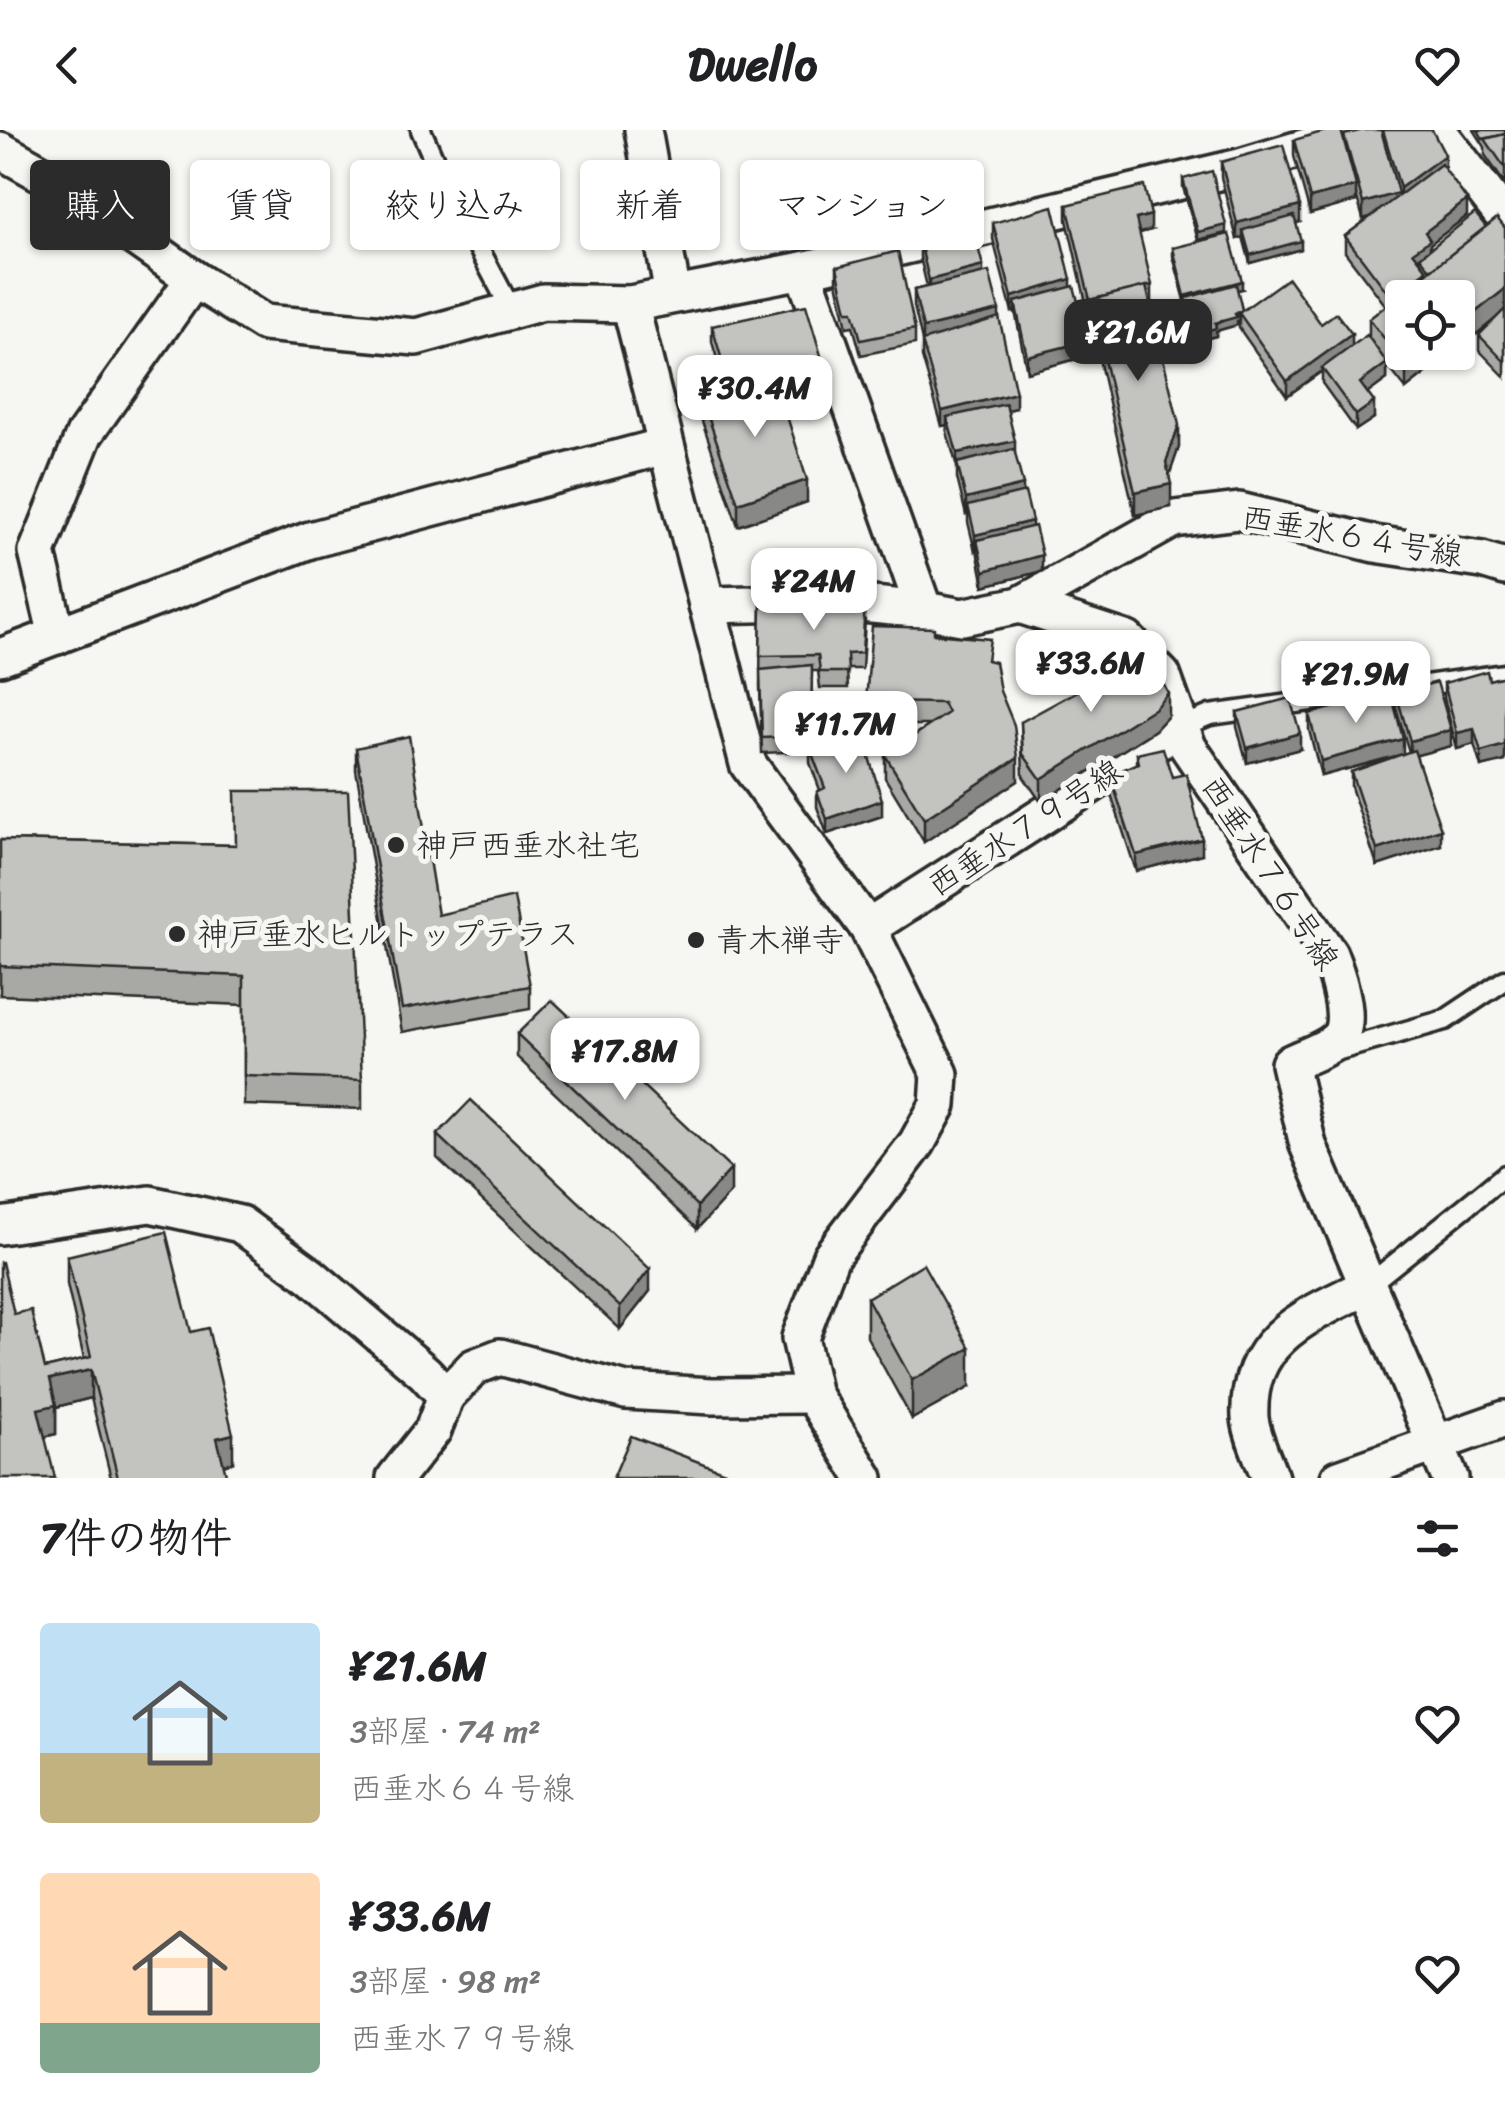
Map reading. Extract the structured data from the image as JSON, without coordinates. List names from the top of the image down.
{
  "streets": {
    "street": ["西垂水６４号線", "西垂水７９号線", "西垂水７６号線"]
  },
  "crossings": [
    ["西垂水６４号線", "西垂水７６号線"],
    ["西垂水７９号線", "西垂水７６号線"]
  ],
  "places": ["神戸西垂水社宅", "神戸垂水ヒルトップテラス", "青木禅寺"],
  "page": {
    "header": "Dwello",
    "chip": [
      "購入",
      "賃貸",
      "絞り込み",
      "新着",
      "マンション"
    ],
    "price": [
      "¥21.6M",
      "¥30.4M",
      "¥24M",
      "¥33.6M",
      "¥21.9M",
      "¥11.7M",
      "¥17.8M"
    ],
    "heading": "7件の物件",
    "list": [
      {
        "name": "¥21.6M",
        "note": "3部屋 · 74 m² · 西垂水６４号線"
      },
      {
        "name": "¥33.6M",
        "note": "3部屋 · 98 m² · 西垂水７９号線"
      }
    ]
  }
}
